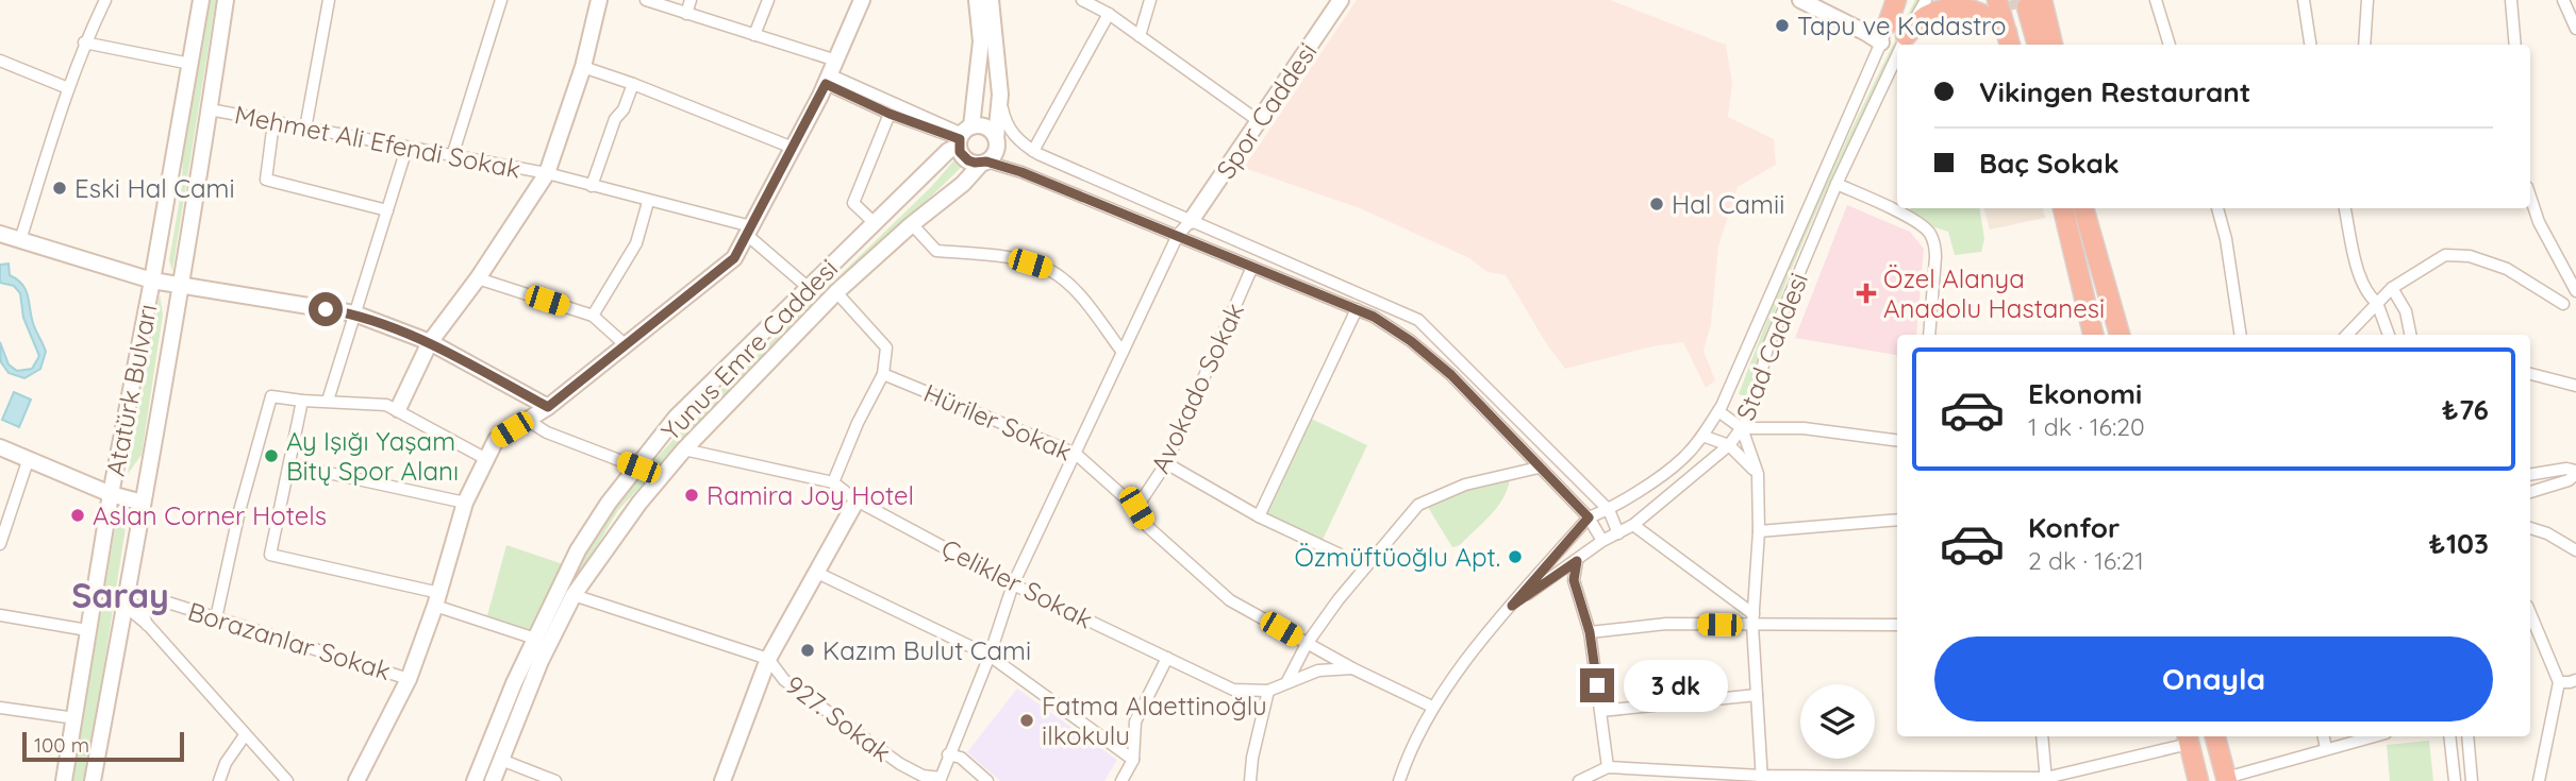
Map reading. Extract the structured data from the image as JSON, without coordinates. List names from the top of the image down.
{
  "streets": {
    "street": [
      "Spor Caddesi",
      "Mehmet Ali Efendi Sokak",
      "Stad Caddesi",
      "Yunus Emre Caddesi",
      "Avokado Sokak",
      "Atatürk Bulvarı",
      "Hüriler Sokak",
      "Çelikler Sokak",
      "Borazanlar Sokak",
      "927. Sokak"
    ]
  },
  "crossings": [
    ["Mehmet Ali Efendi Sokak", "Atatürk Bulvarı"],
    ["Stad Caddesi", "Hüriler Sokak"],
    ["Yunus Emre Caddesi", "Çelikler Sokak"],
    ["Yunus Emre Caddesi", "927. Sokak"],
    ["Avokado Sokak", "Hüriler Sokak"],
    ["Atatürk Bulvarı", "Borazanlar Sokak"],
    ["Hüriler Sokak", "Çelikler Sokak"]
  ],
  "districts": ["Saray"],
  "places": {
    "other": [
      "Tapu ve Kadastro",
      "Eski Hal Cami",
      "Hal Camii",
      "Ay Işığı Yaşam Bitų Spor Alanı",
      "Ramira Joy Hotel",
      "Aslan Corner Hotels",
      "Özmüftüoğlu Apt.",
      "Kazım Bulut Cami",
      "Fatma Alaettinoğlu ilkokulu"
    ],
    "health": ["Özel Alanya Anadolu Hastanesi"]
  },
  "scale_bar": "100 m",
  "page": {
    "banner": ["Vikingen Restaurant", "Baç Sokak"],
    "list": [
      {
        "name": "Ekonomi",
        "note": "1 dk · 16:20",
        "value": "₺76"
      },
      {
        "name": "Konfor",
        "note": "2 dk · 16:21",
        "value": "₺103"
      }
    ],
    "buttons": "Onayla",
    "bubble": "3 dk",
    "scale": "100 m"
  }
}
